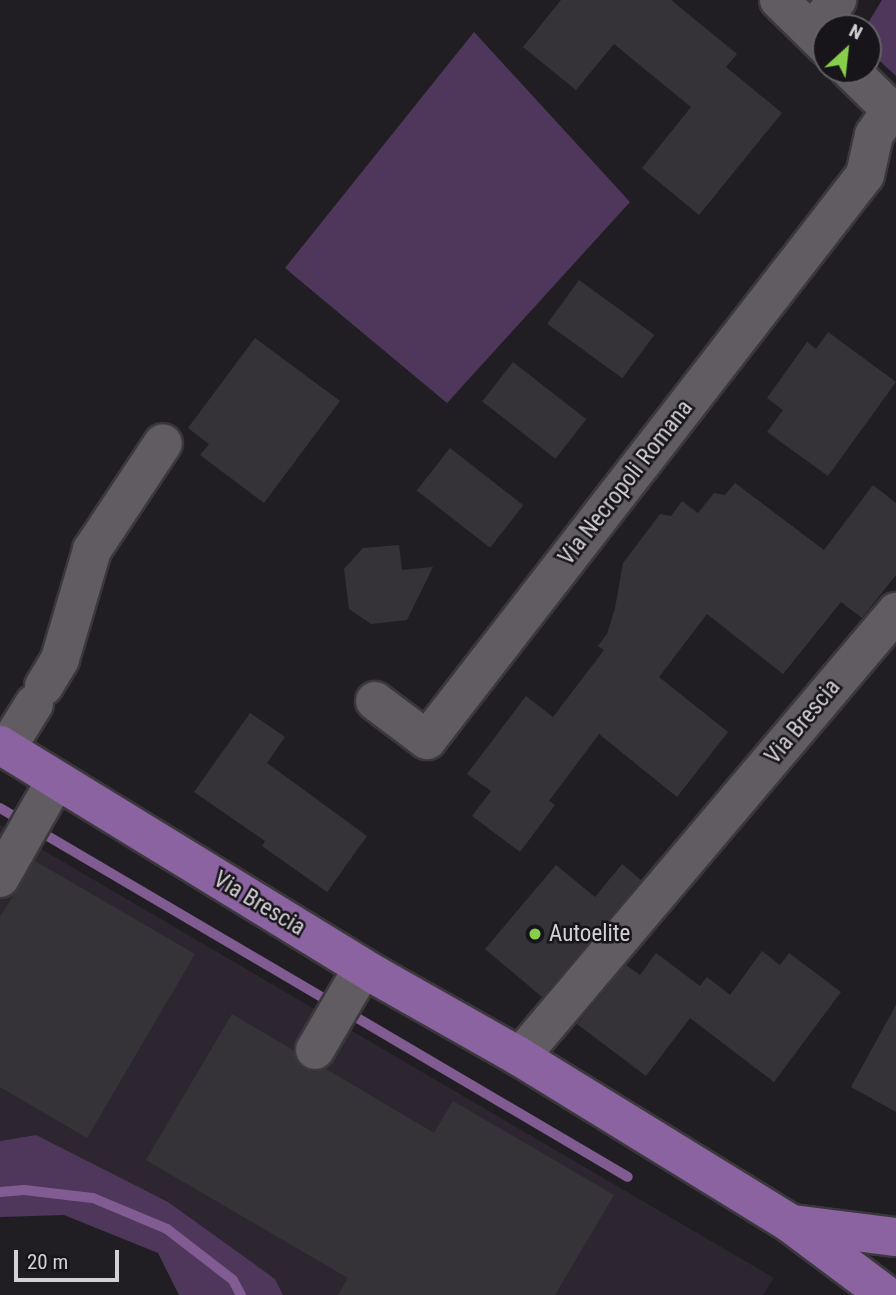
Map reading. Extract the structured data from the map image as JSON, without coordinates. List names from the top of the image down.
{
  "streets": {
    "main road": ["Via Brescia"],
    "street": ["Via Necropoli Romana"]
  },
  "places": ["Autoelite"],
  "scale_bar": "20 m",
  "north": "top right"
}
